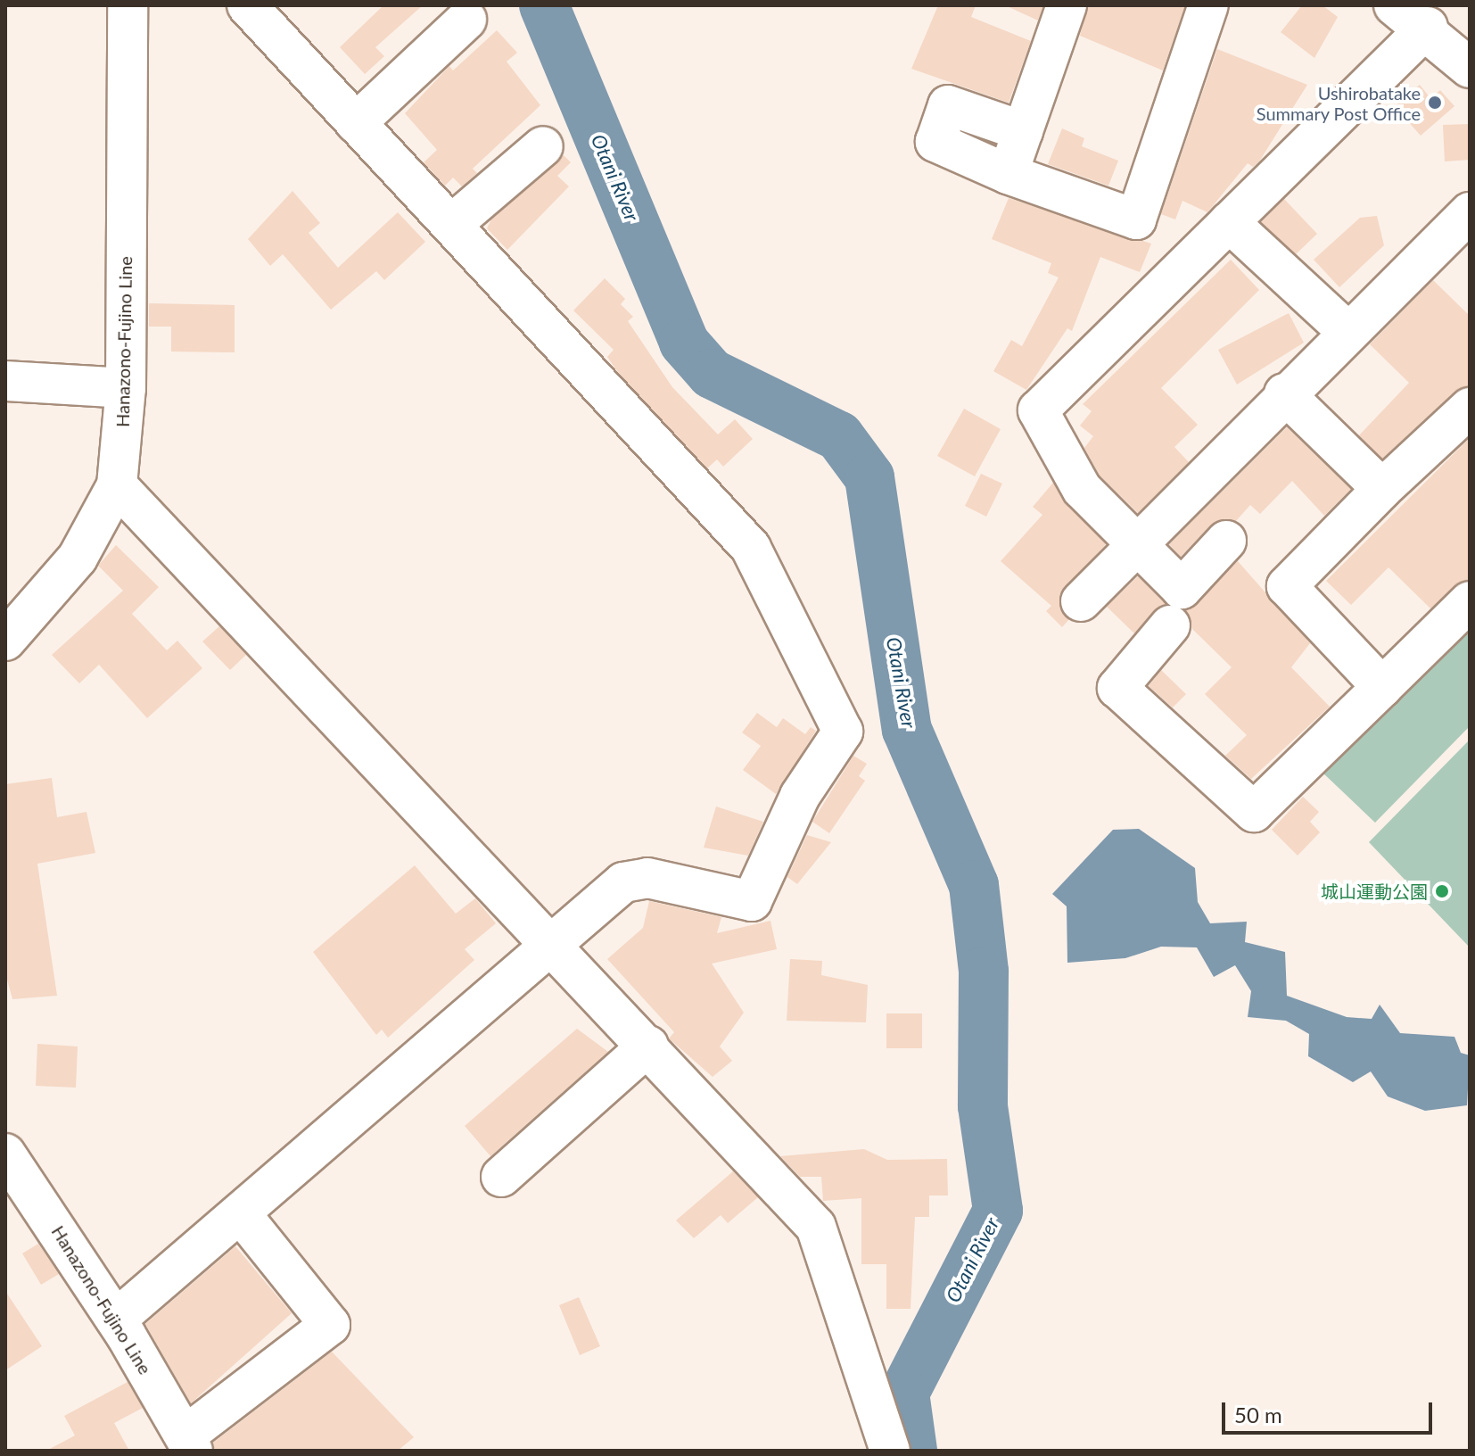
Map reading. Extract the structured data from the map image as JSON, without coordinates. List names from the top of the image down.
{
  "streets": {
    "street": ["Hanazono-Fujino Line"]
  },
  "water": ["Otani River"],
  "places": ["Ushirobatake Summary Post Office", "城山運動公園"],
  "scale_bar": "50 m"
}
